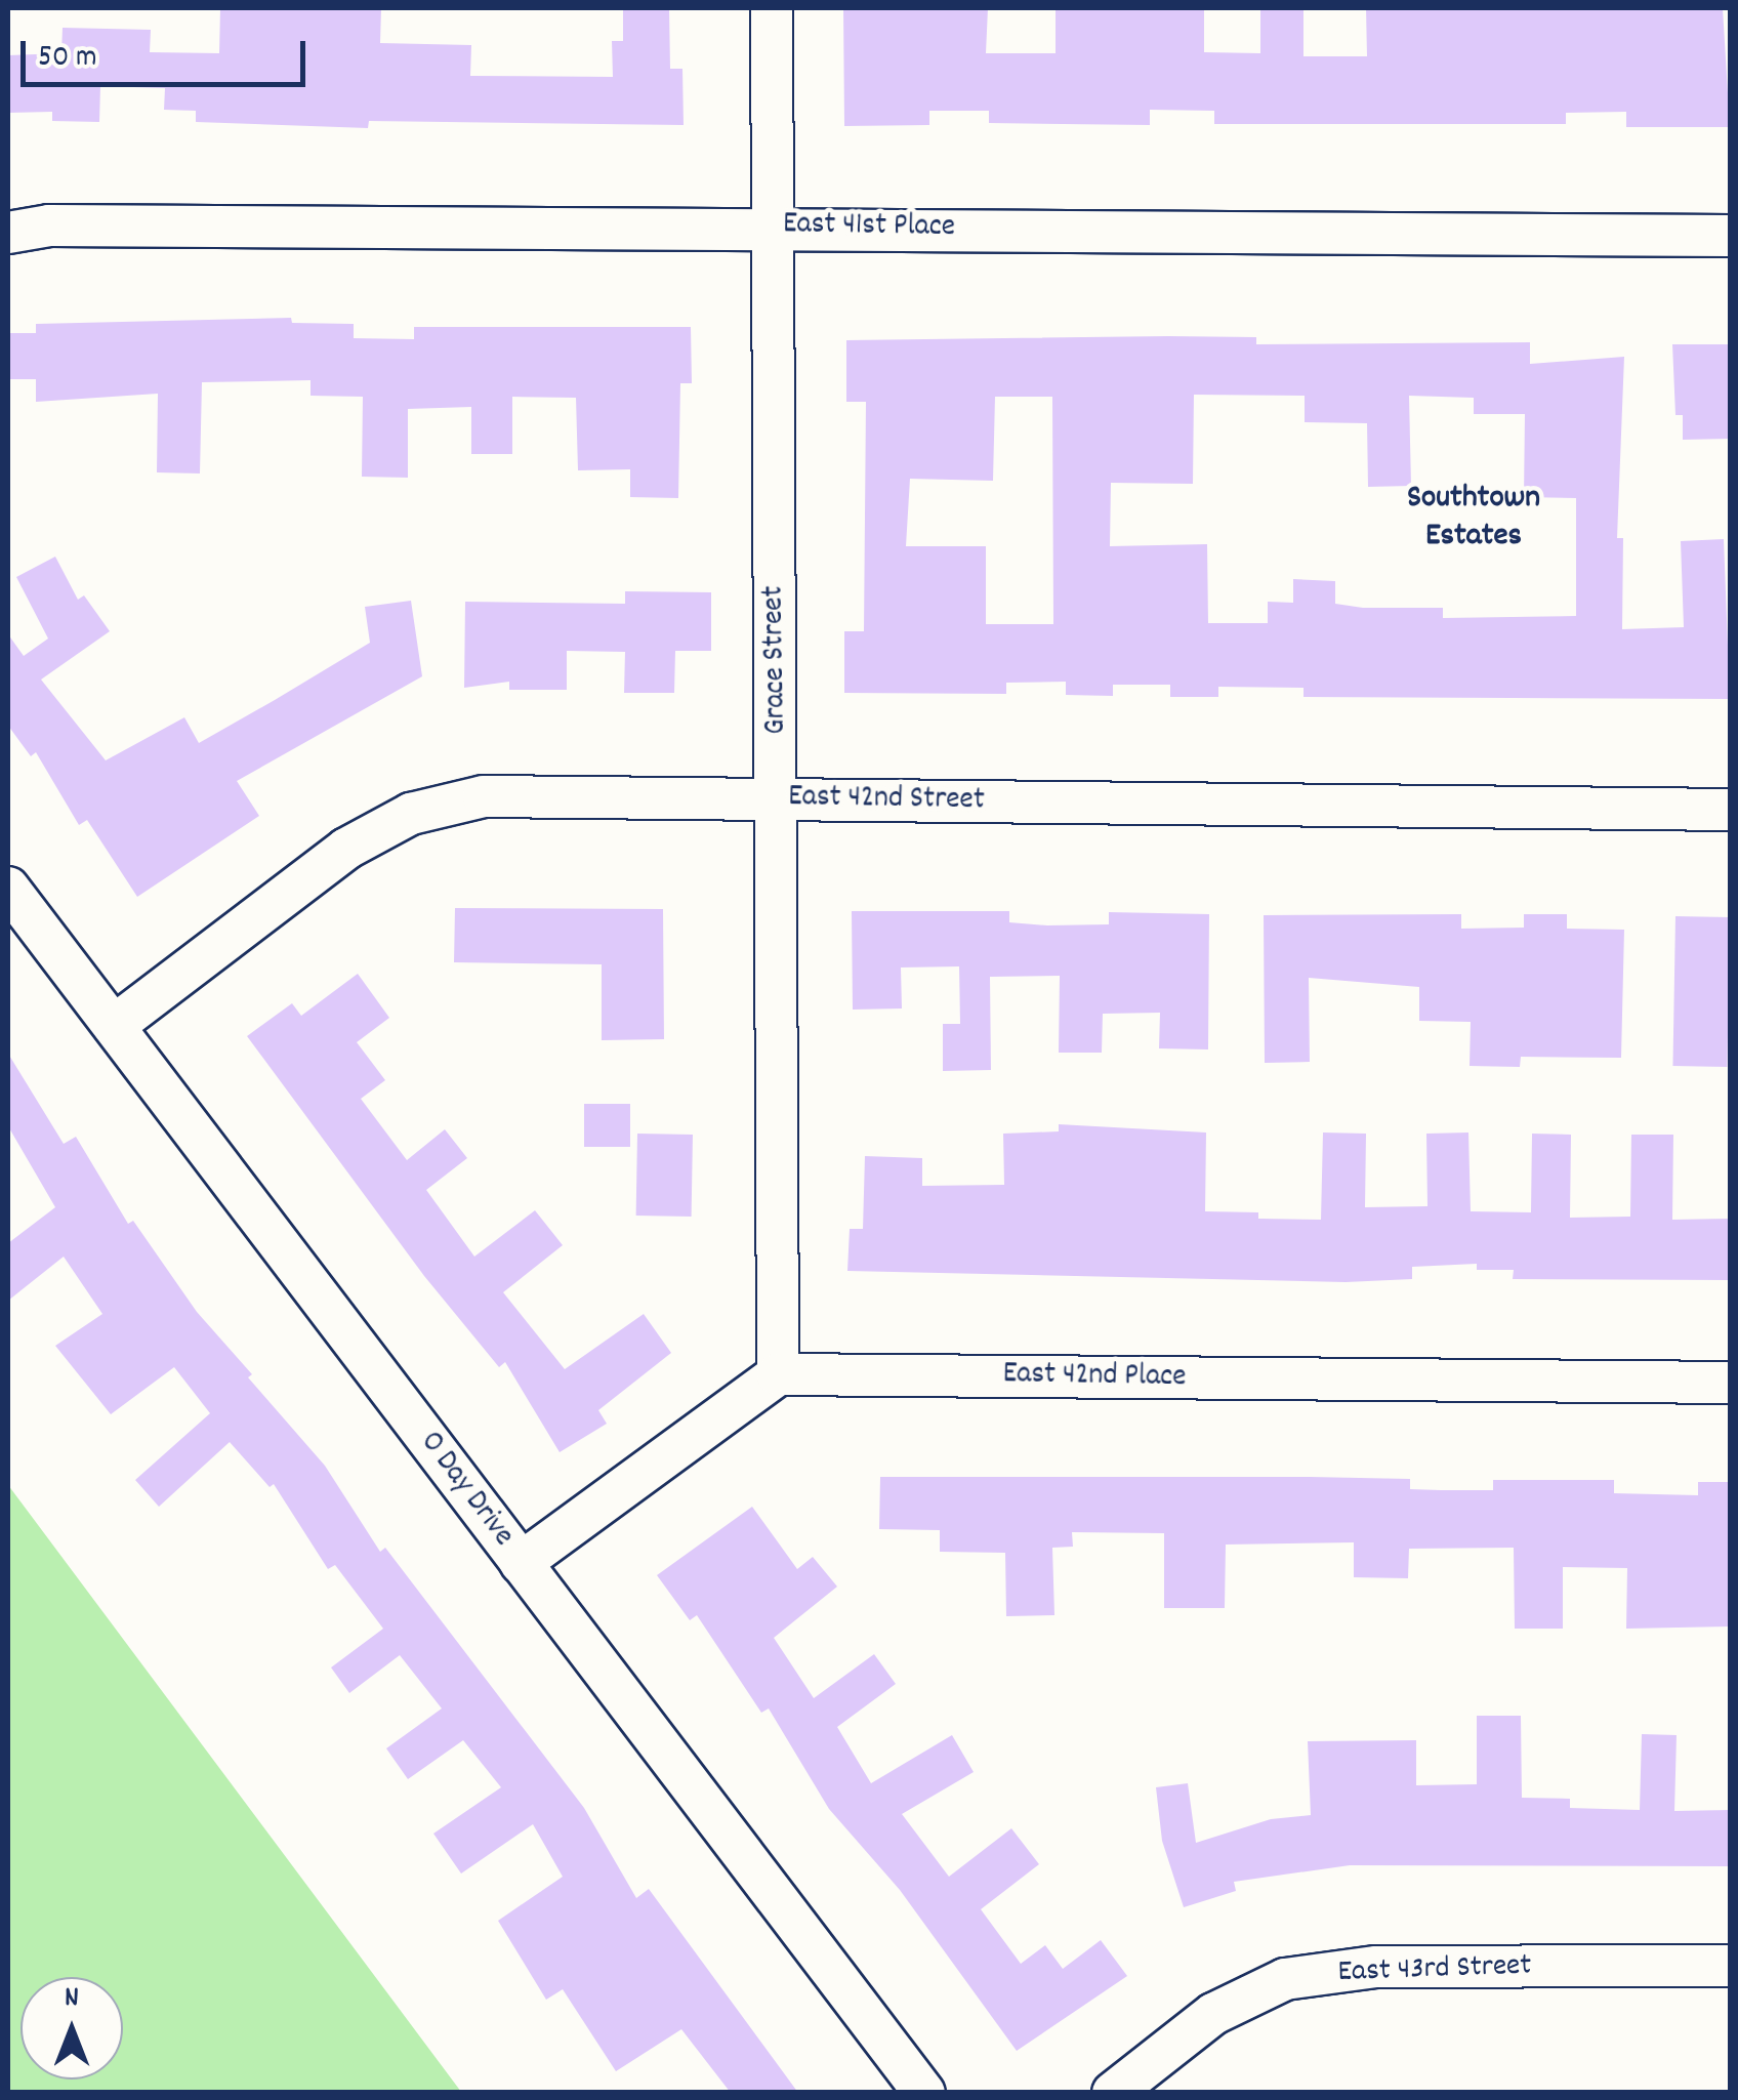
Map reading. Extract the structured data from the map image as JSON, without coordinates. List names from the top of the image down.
{
  "streets": {
    "street": [
      "East 41st Place",
      "Grace Street",
      "East 42nd Street",
      "East 42nd Place",
      "O Day Drive",
      "East 43rd Street"
    ]
  },
  "crossings": [
    ["East 41st Place", "Grace Street"],
    ["Grace Street", "East 42nd Street"],
    ["Grace Street", "East 42nd Place"],
    ["East 42nd Street", "O Day Drive"]
  ],
  "districts": ["Southtown Estates"],
  "scale_bar": "50 m",
  "north": "top"
}
